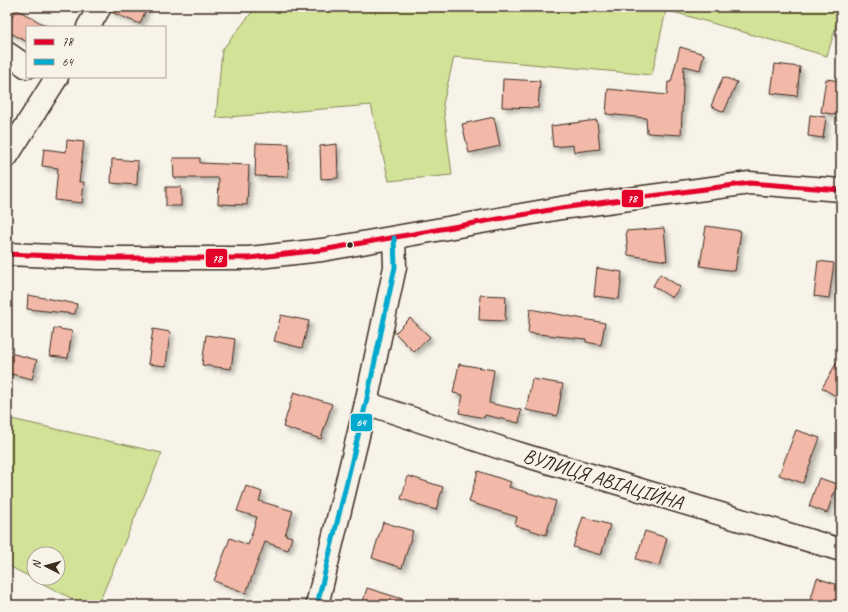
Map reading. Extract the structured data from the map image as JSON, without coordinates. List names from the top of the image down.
{
  "streets": {
    "street": ["ВУЛИЦЯ АВІАЦІЙНА"]
  },
  "lines": ["transit line 78", "transit line 64"],
  "legend": ["78", "64"],
  "north": "left"
}
